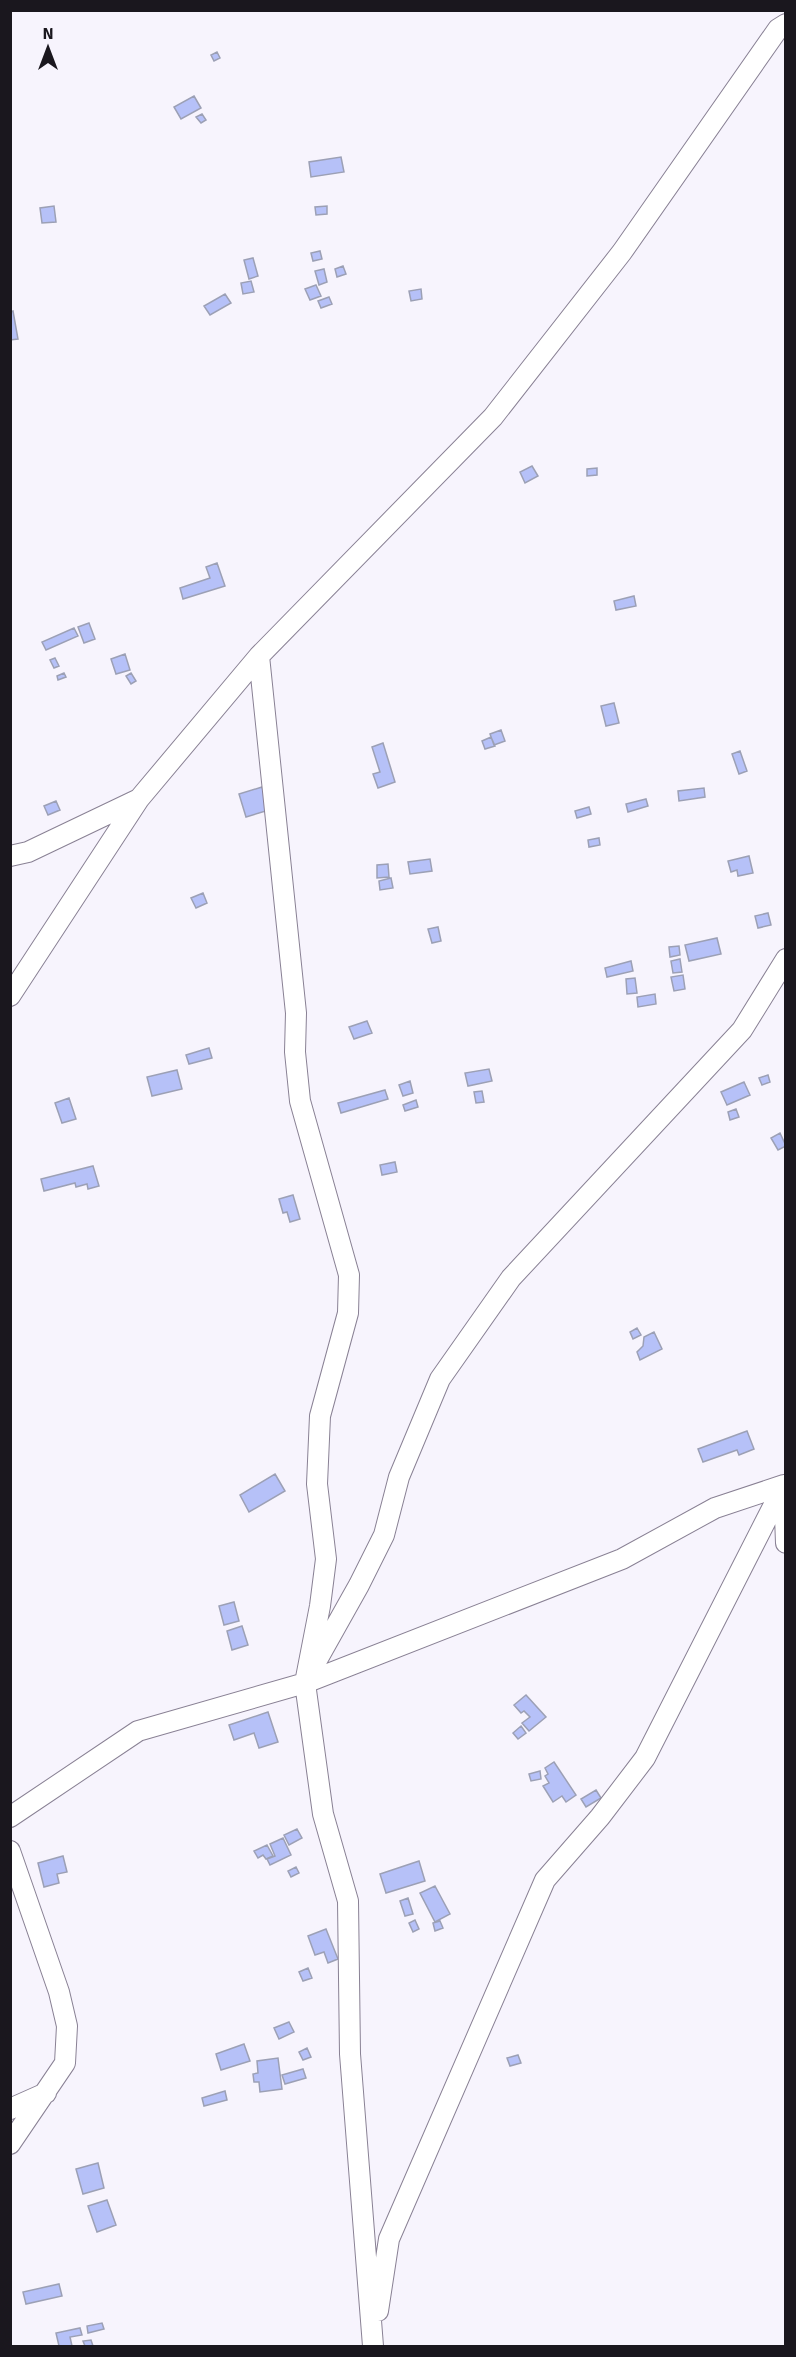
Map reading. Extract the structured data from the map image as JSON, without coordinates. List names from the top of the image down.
{
  "north": "top"
}
